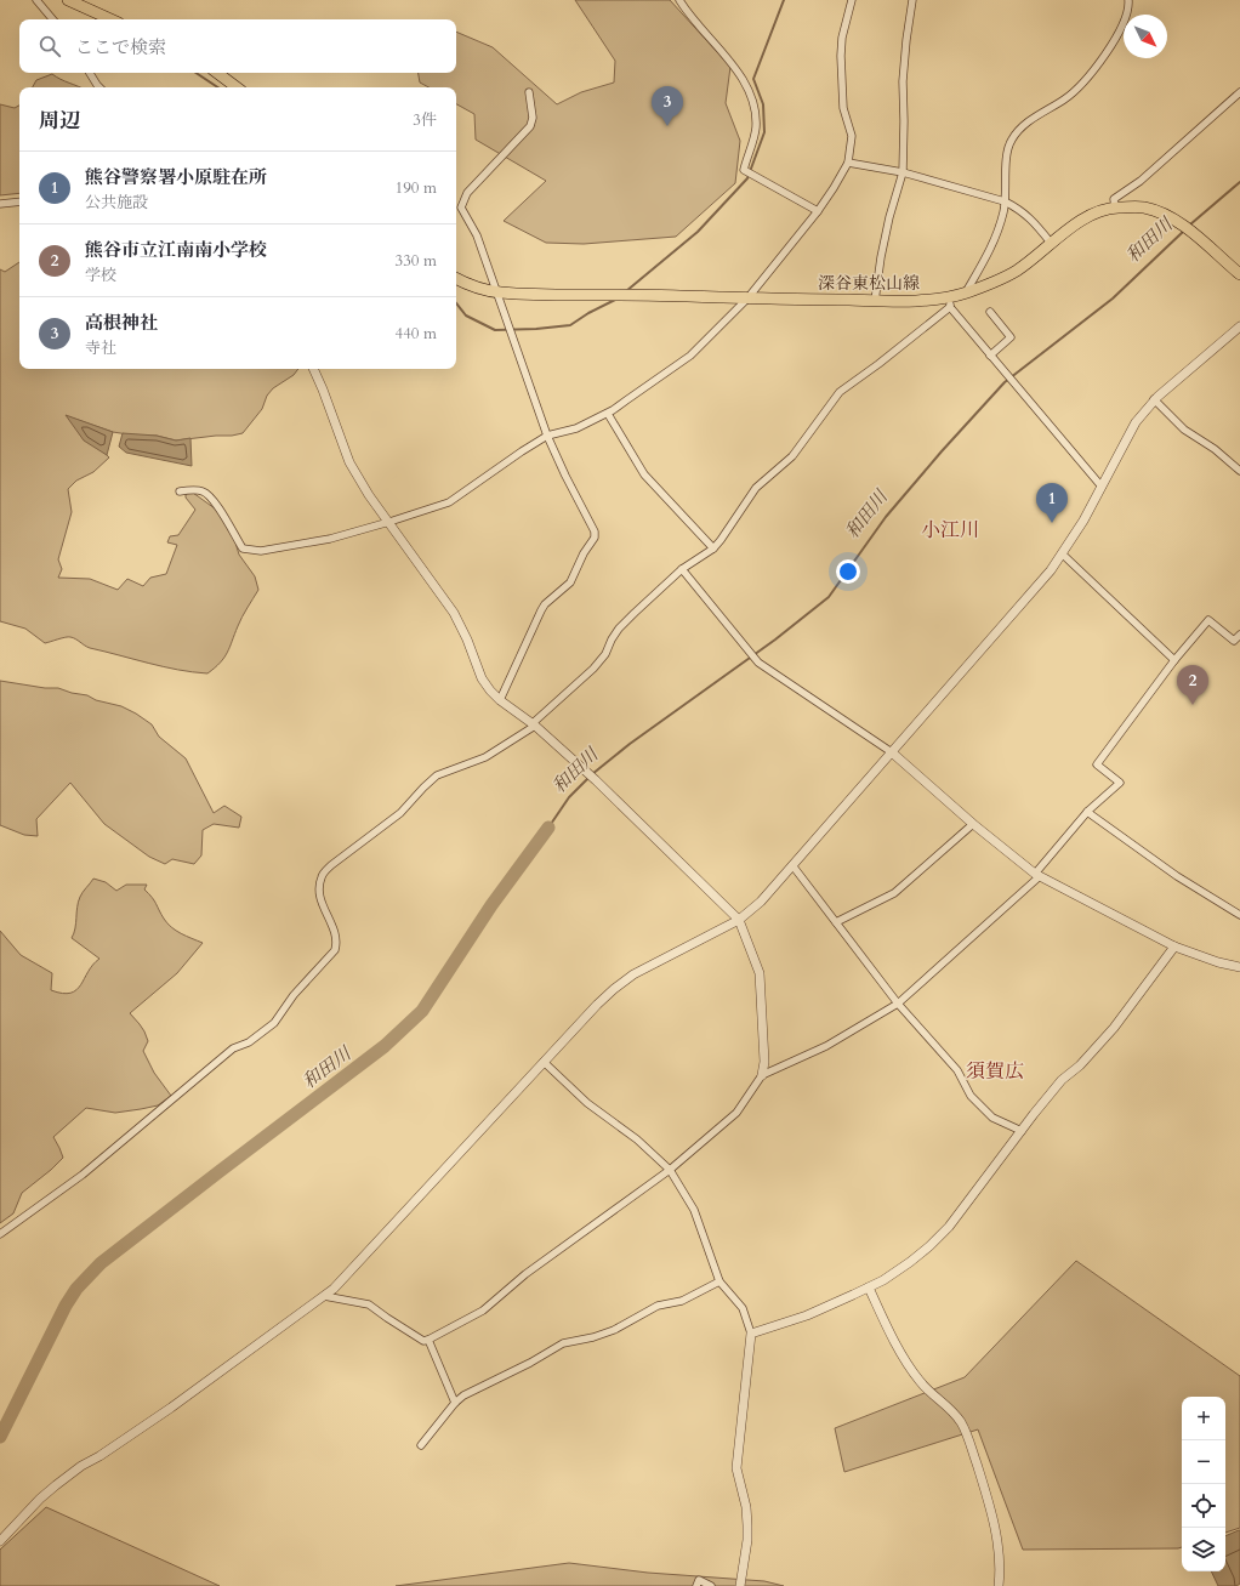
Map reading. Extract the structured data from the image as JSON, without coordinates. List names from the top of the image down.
{
  "streets": {
    "main road": ["深谷東松山線"]
  },
  "districts": ["小江川", "須賀広"],
  "water": ["和田川"],
  "north": "bottom right",
  "page": {
    "search": "ここで検索",
    "pins": ["3", "1", "2"],
    "heading": ["周辺", "3件"],
    "list": [
      {
        "mark": "1",
        "name": "熊谷警察署小原駐在所",
        "note": "公共施設",
        "value": "190 m"
      },
      {
        "mark": "2",
        "name": "熊谷市立江南南小学校",
        "note": "学校",
        "value": "330 m"
      },
      {
        "mark": "3",
        "name": "高根神社",
        "note": "寺社",
        "value": "440 m"
      }
    ],
    "map_buttons": ["+", "−"]
  }
}
